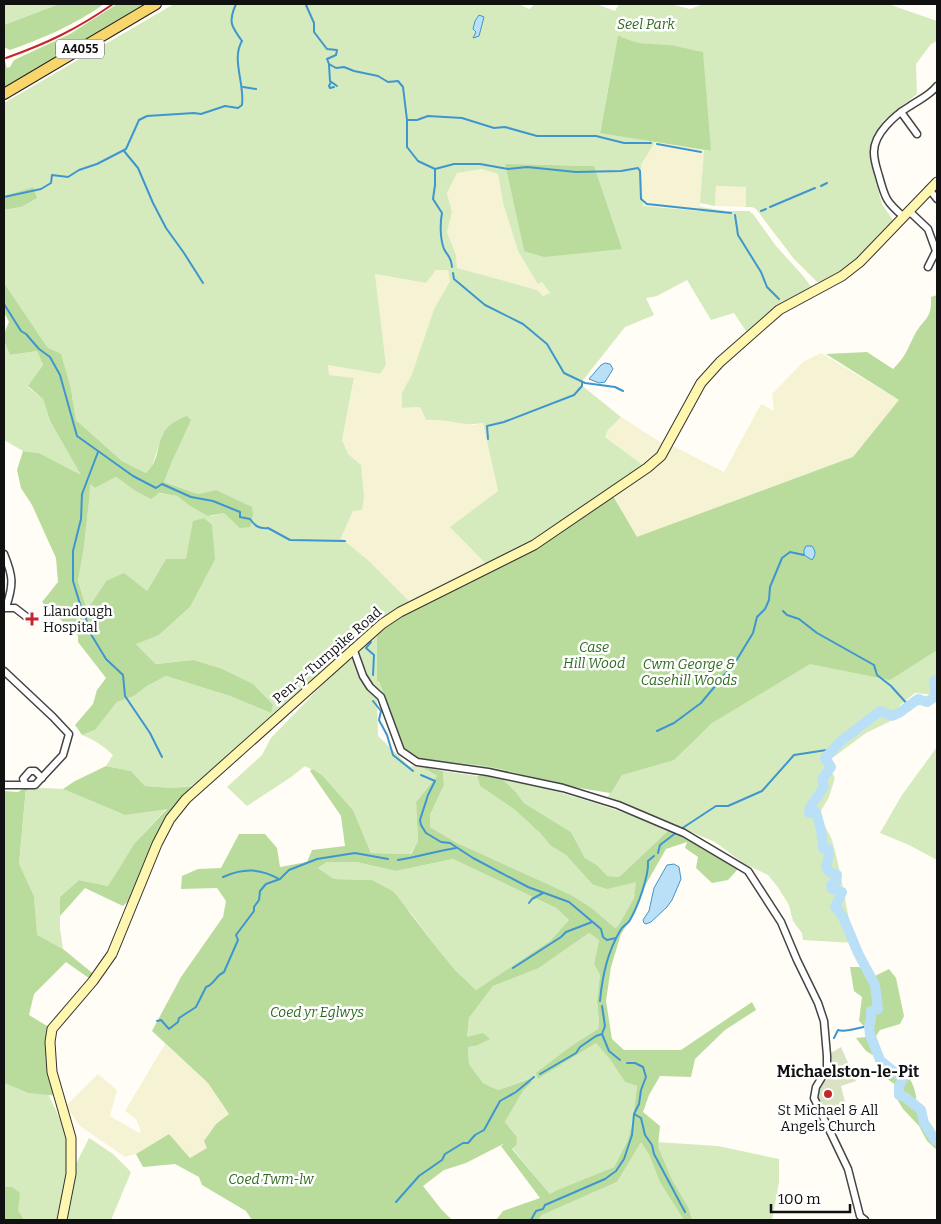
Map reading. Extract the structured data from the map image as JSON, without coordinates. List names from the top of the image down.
{
  "streets": {
    "main road": ["A4055"],
    "street": ["Pen-y-Turnpike Road"]
  },
  "districts": ["Michaelston-le-Pit"],
  "parks": [
    "Seel Park",
    "Case Hill Wood",
    "Cwm George & Casehill Woods",
    "Coed yr Eglwys",
    "Coed Twm-lw"
  ],
  "places": {
    "health": ["Llandough Hospital"],
    "other": ["St Michael & All Angels Church"]
  },
  "scale_bar": "100 m"
}
